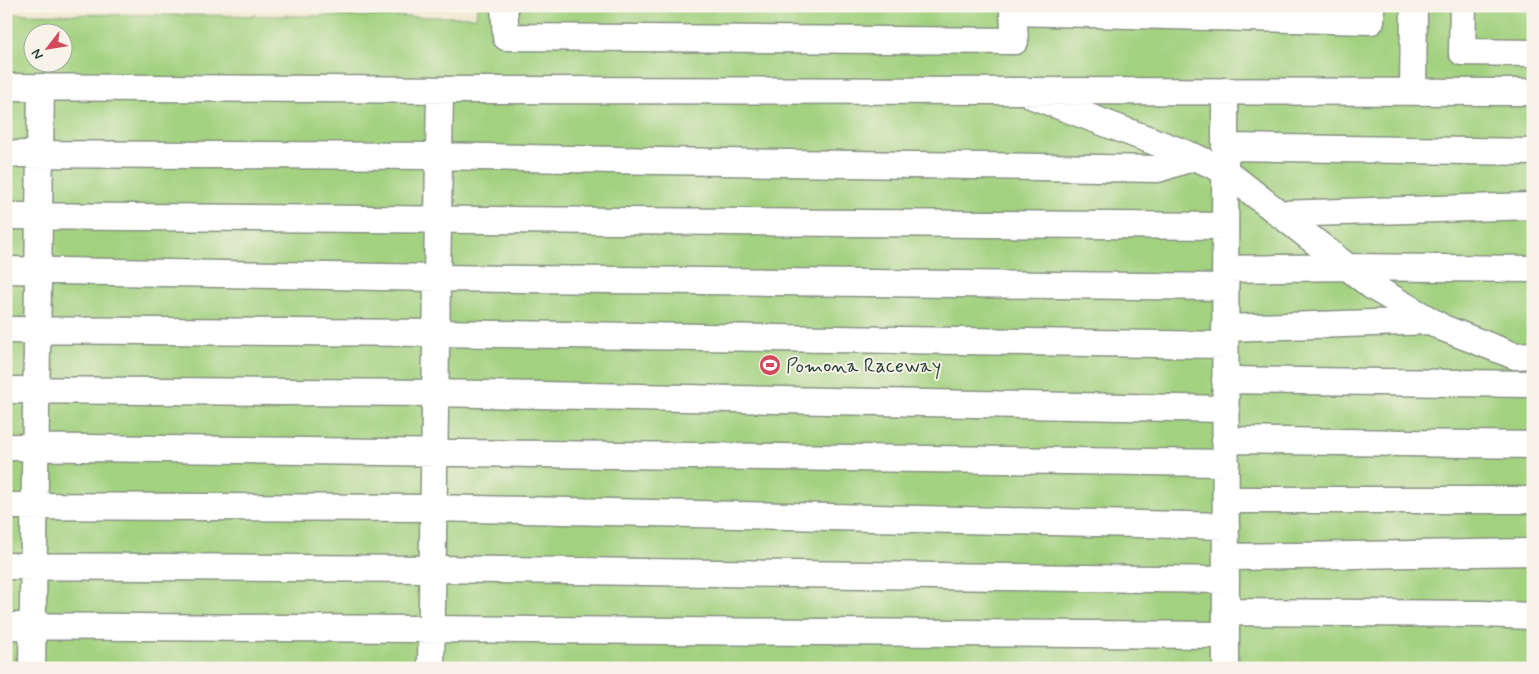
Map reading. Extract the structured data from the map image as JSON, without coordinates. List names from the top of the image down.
{
  "places": {
    "sports": ["Pomona Raceway"]
  },
  "north": "bottom left"
}
